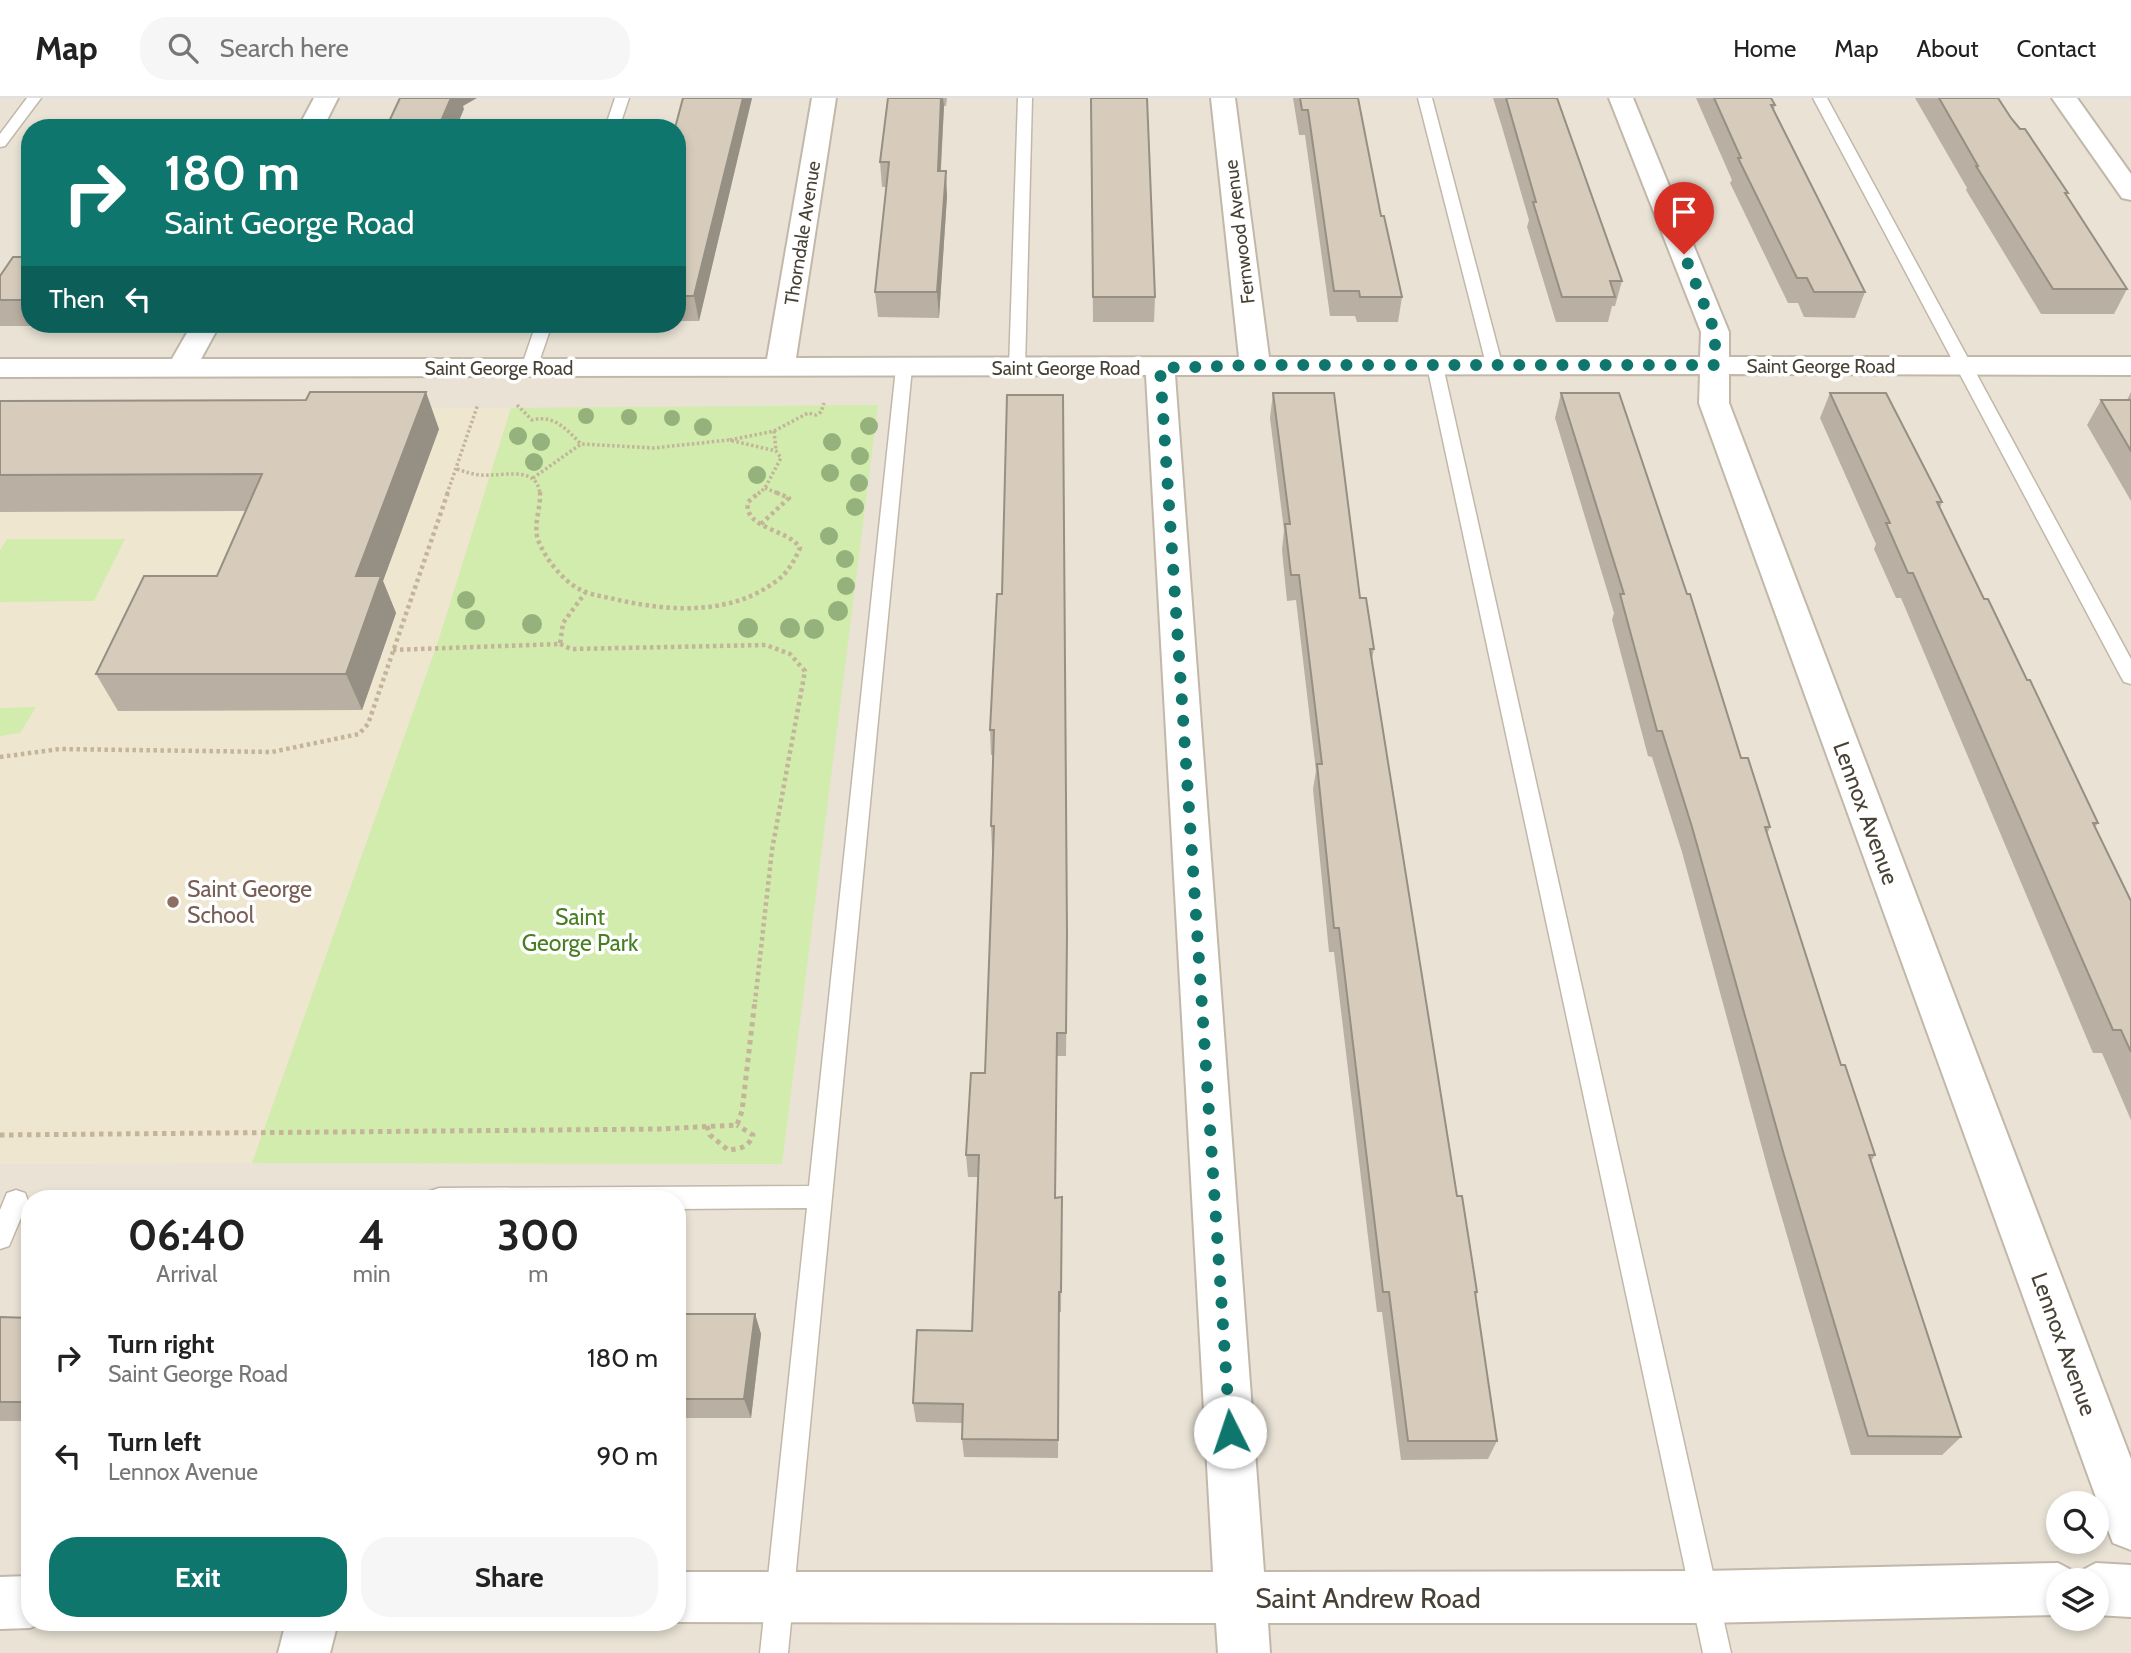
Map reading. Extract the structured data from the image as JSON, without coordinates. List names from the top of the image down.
{
  "streets": {
    "street": [
      "Fernwood Avenue",
      "Thorndale Avenue",
      "Saint George Road",
      "Lennox Avenue",
      "Saint Andrew Road"
    ]
  },
  "crossings": [
    ["Fernwood Avenue", "Saint George Road"],
    ["Thorndale Avenue", "Saint George Road"],
    ["Saint George Road", "Lennox Avenue"]
  ],
  "parks": ["Saint George Park"],
  "places": ["Saint George School"],
  "page": {
    "header": "Map",
    "search": "Search here",
    "nav": [
      "Home",
      "Map",
      "About",
      "Contact"
    ],
    "turn": ["180 m", "Saint George Road"],
    "then": "Then",
    "eta": [
      "06:40",
      "Arrival",
      "4",
      "min",
      "300",
      "m"
    ],
    "list": [
      {
        "name": "Turn right",
        "note": "Saint George Road",
        "value": "180 m"
      },
      {
        "name": "Turn left",
        "note": "Lennox Avenue",
        "value": "90 m"
      }
    ],
    "buttons": ["Exit", "Share"]
  }
}
